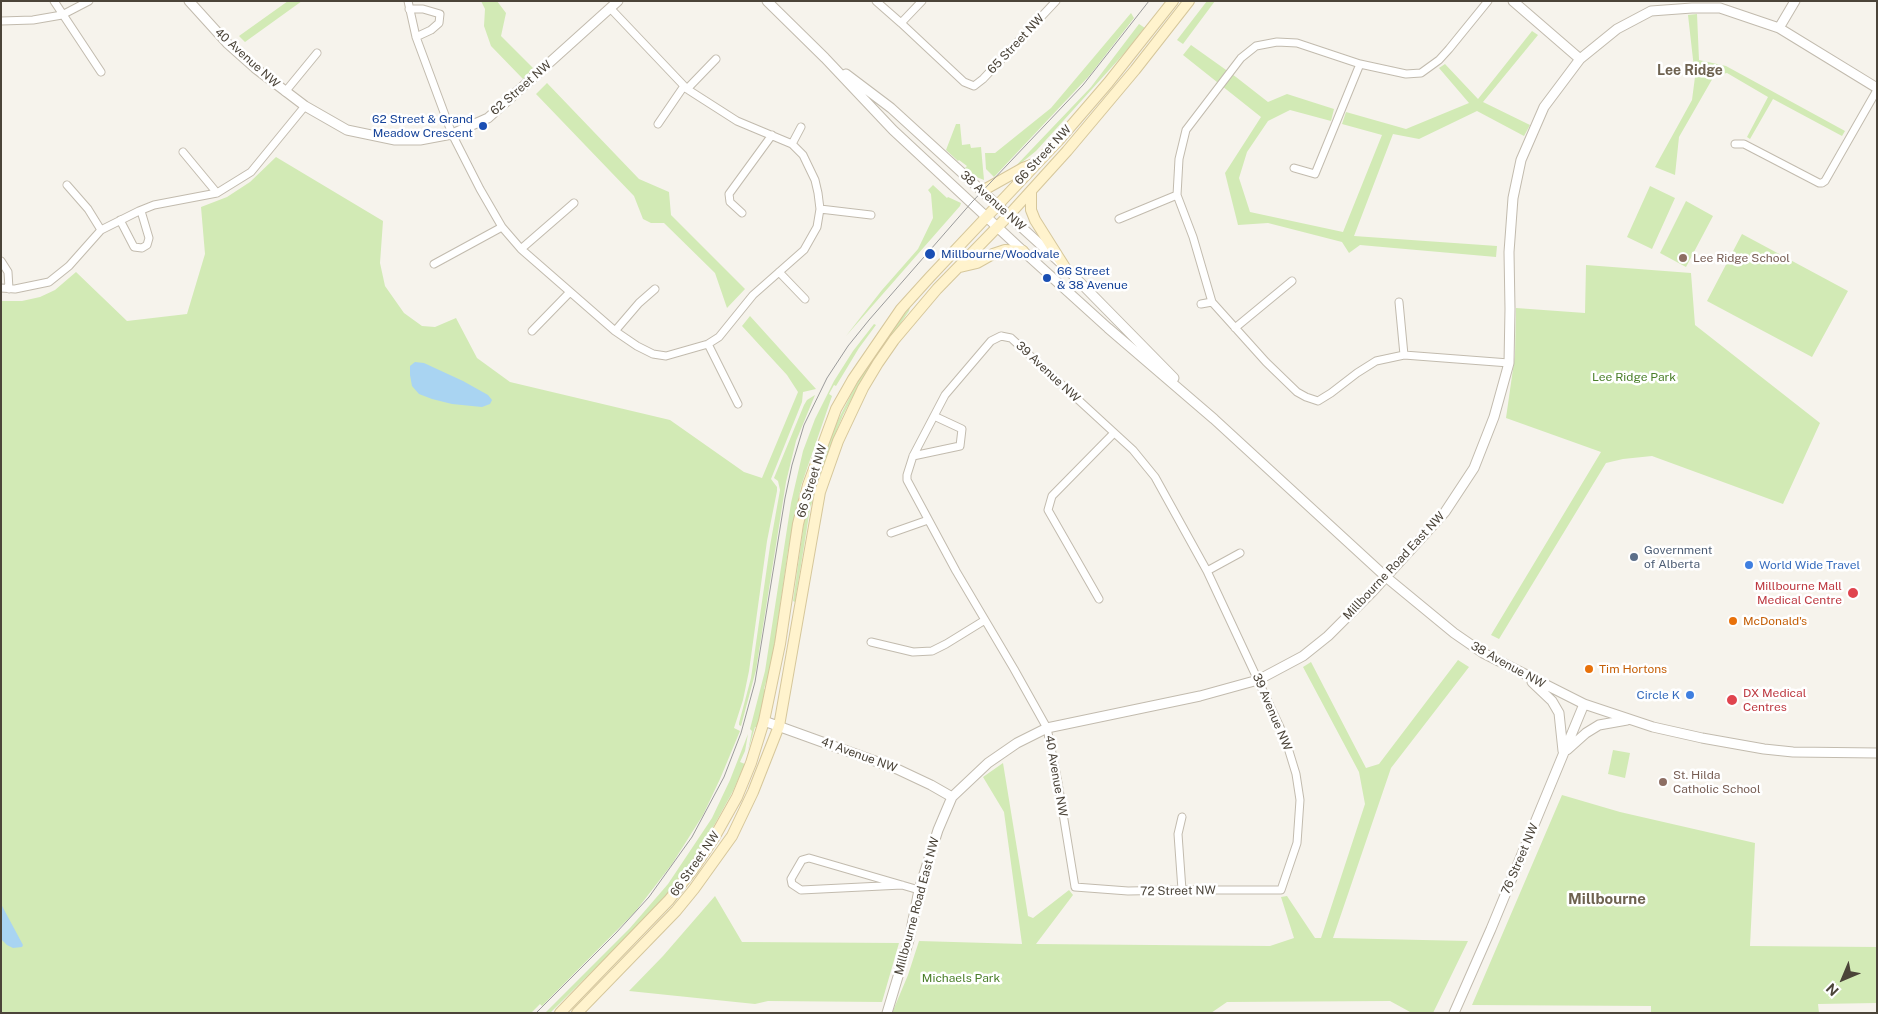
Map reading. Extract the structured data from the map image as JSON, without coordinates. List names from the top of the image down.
{
  "streets": {
    "main road": ["66 Street NW"],
    "street": [
      "65 Street NW",
      "40 Avenue NW",
      "62 Street NW",
      "38 Avenue NW",
      "39 Avenue NW",
      "Millbourne Road East NW",
      "41 Avenue NW",
      "76 Street NW",
      "72 Street NW"
    ]
  },
  "crossings": [
    ["40 Avenue NW", "62 Street NW"],
    ["40 Avenue NW", "Millbourne Road East NW"],
    ["40 Avenue NW", "72 Street NW"],
    ["66 Street NW", "38 Avenue NW"],
    ["66 Street NW", "41 Avenue NW"],
    ["38 Avenue NW", "Millbourne Road East NW"],
    ["38 Avenue NW", "76 Street NW"],
    ["39 Avenue NW", "Millbourne Road East NW"],
    ["39 Avenue NW", "72 Street NW"],
    ["Millbourne Road East NW", "41 Avenue NW"]
  ],
  "districts": ["Lee Ridge", "Millbourne"],
  "parks": ["Lee Ridge Park", "Michaels Park"],
  "places": [
    "62 Street & Grand Meadow Crescent",
    "Millbourne/Woodvale",
    "Lee Ridge School",
    "66 Street & 38 Avenue",
    "Government of Alberta",
    "World Wide Travel",
    "Millbourne Mall Medical Centre",
    "McDonald's",
    "Tim Hortons",
    "Circle K",
    "DX Medical Centres",
    "St. Hilda Catholic School"
  ],
  "north": "bottom left"
}
